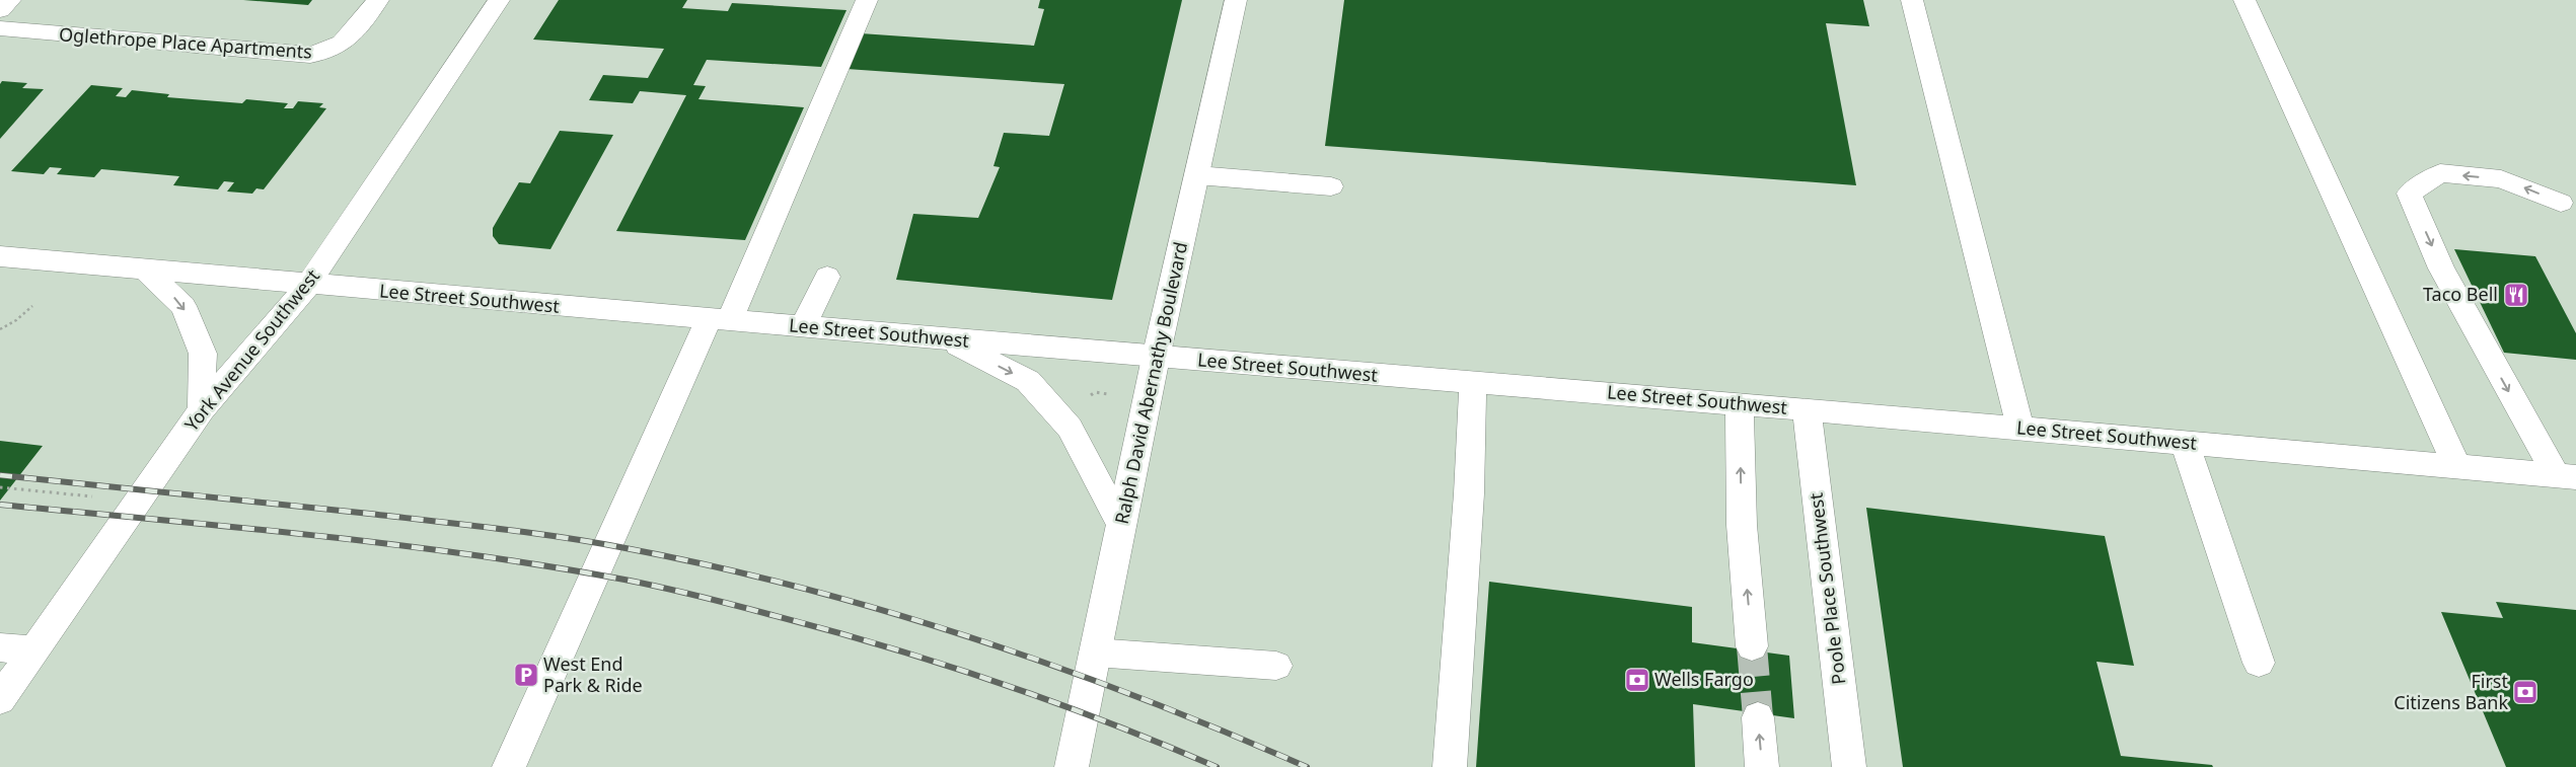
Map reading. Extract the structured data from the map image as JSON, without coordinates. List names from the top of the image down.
{
  "streets": {
    "street": [
      "Oglethrope Place Apartments",
      "Lee Street Southwest",
      "York Avenue Southwest",
      "Ralph David Abernathy Boulevard",
      "Poole Place Southwest"
    ]
  },
  "crossings": [
    ["Lee Street Southwest", "York Avenue Southwest"],
    ["Lee Street Southwest", "Ralph David Abernathy Boulevard"],
    ["Lee Street Southwest", "Poole Place Southwest"]
  ],
  "places": {
    "restaurant": ["Taco Bell"],
    "parking": ["West End Park & Ride"],
    "bank": ["Wells Fargo", "First Citizens Bank"]
  }
}
